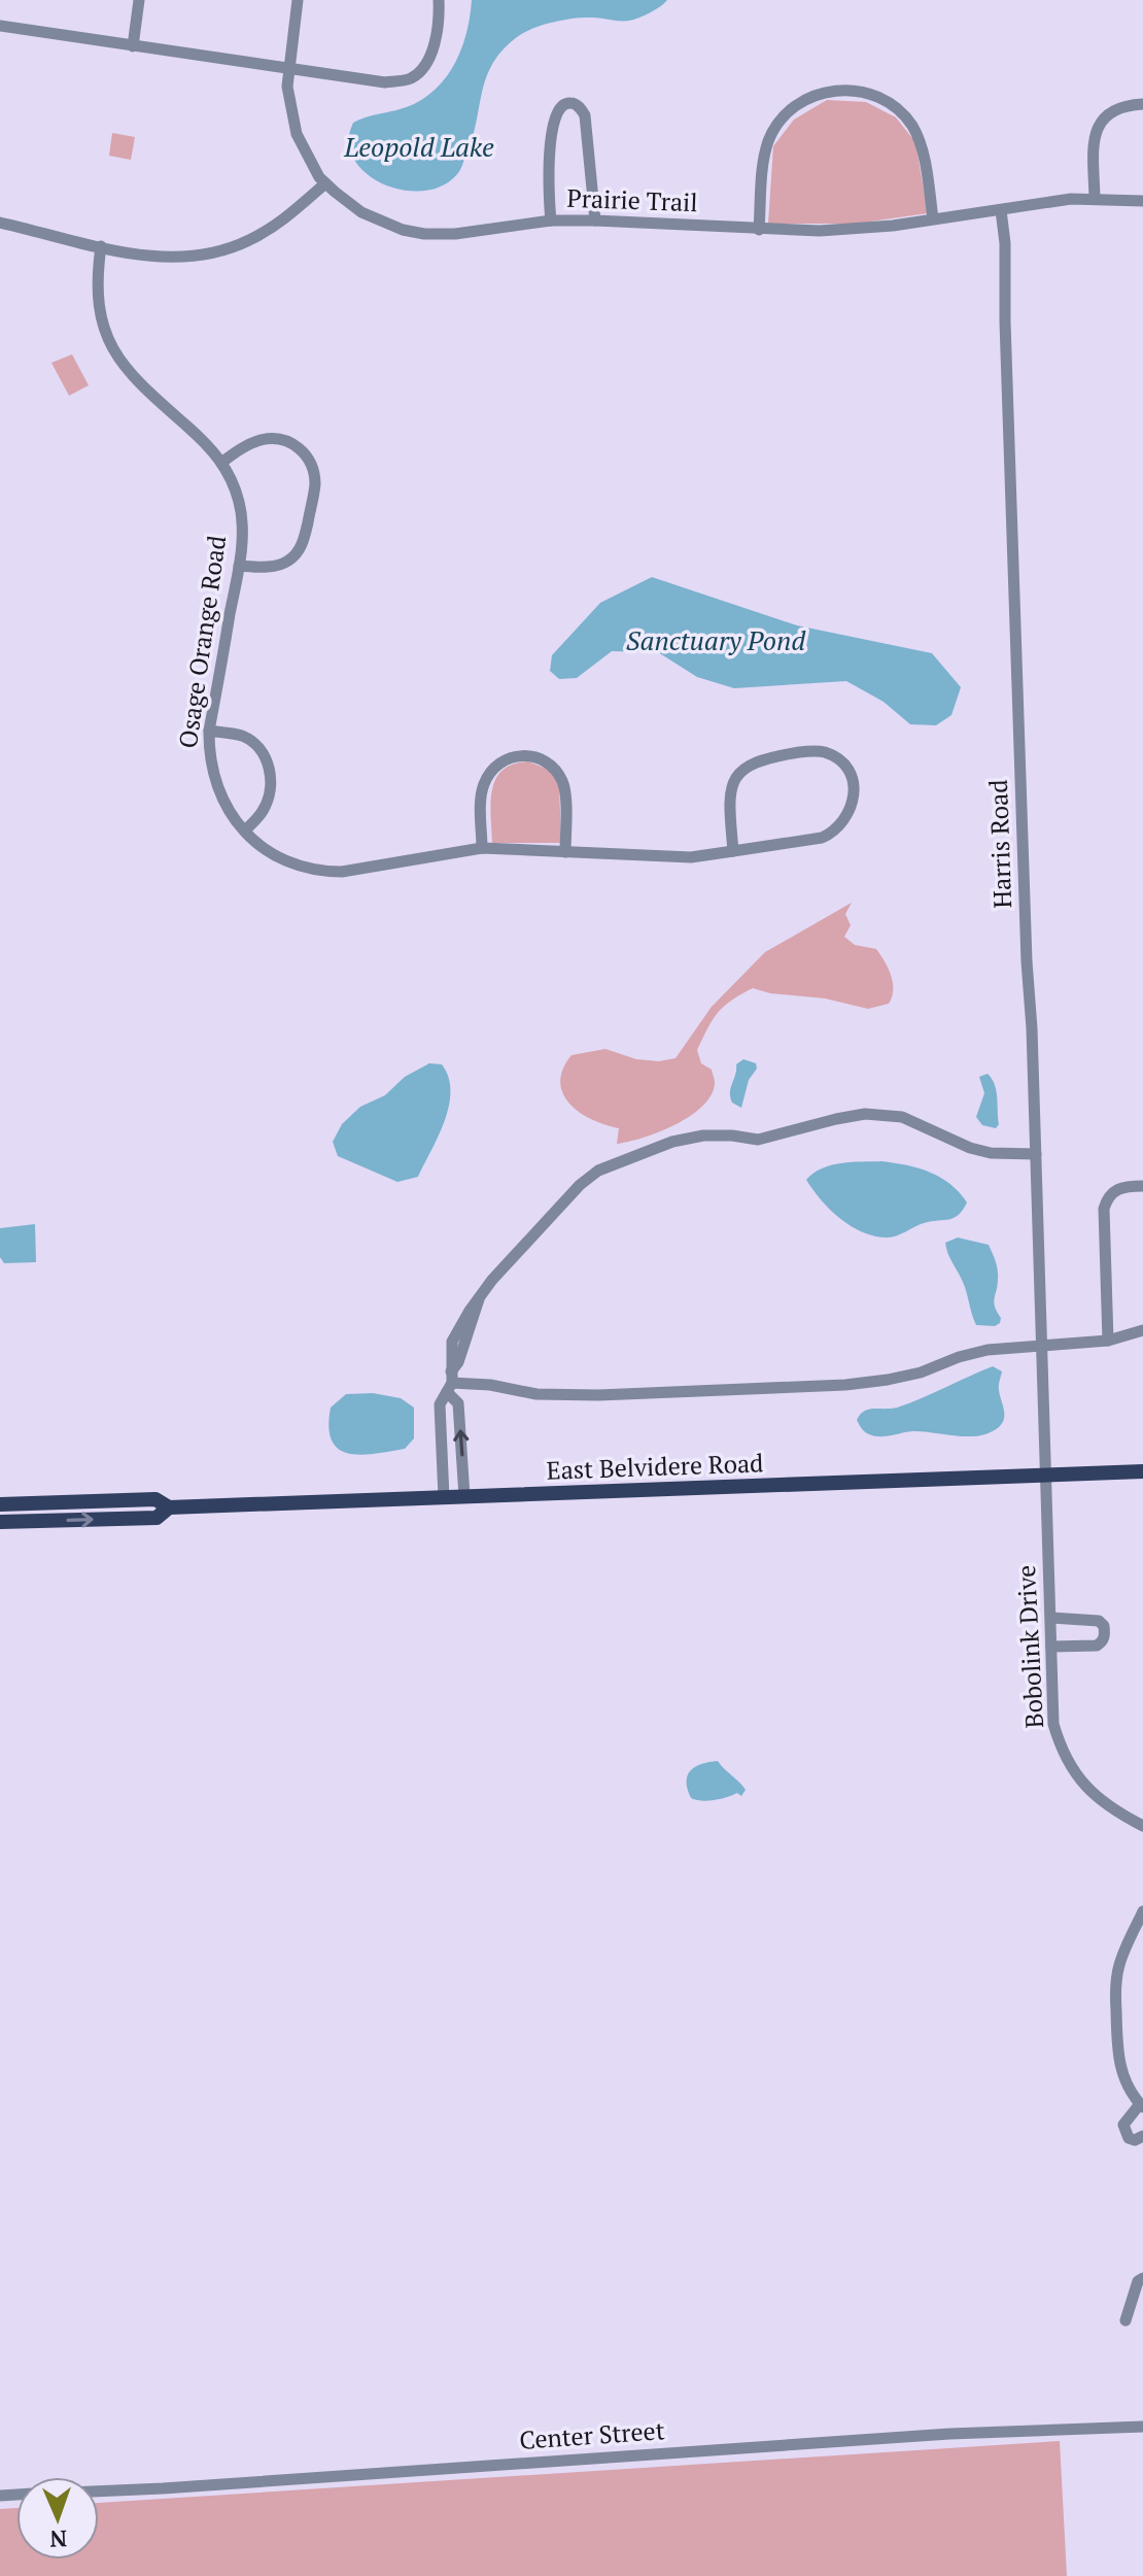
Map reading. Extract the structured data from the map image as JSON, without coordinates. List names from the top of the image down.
{
  "streets": {
    "main road": ["East Belvidere Road"],
    "street": [
      "Prairie Trail",
      "Osage Orange Road",
      "Harris Road",
      "Bobolink Drive",
      "Center Street"
    ]
  },
  "crossings": [
    ["Prairie Trail", "Harris Road"],
    ["Harris Road", "East Belvidere Road"],
    ["Harris Road", "Bobolink Drive"],
    ["East Belvidere Road", "Bobolink Drive"]
  ],
  "water": ["Leopold Lake", "Sanctuary Pond"],
  "north": "bottom"
}
